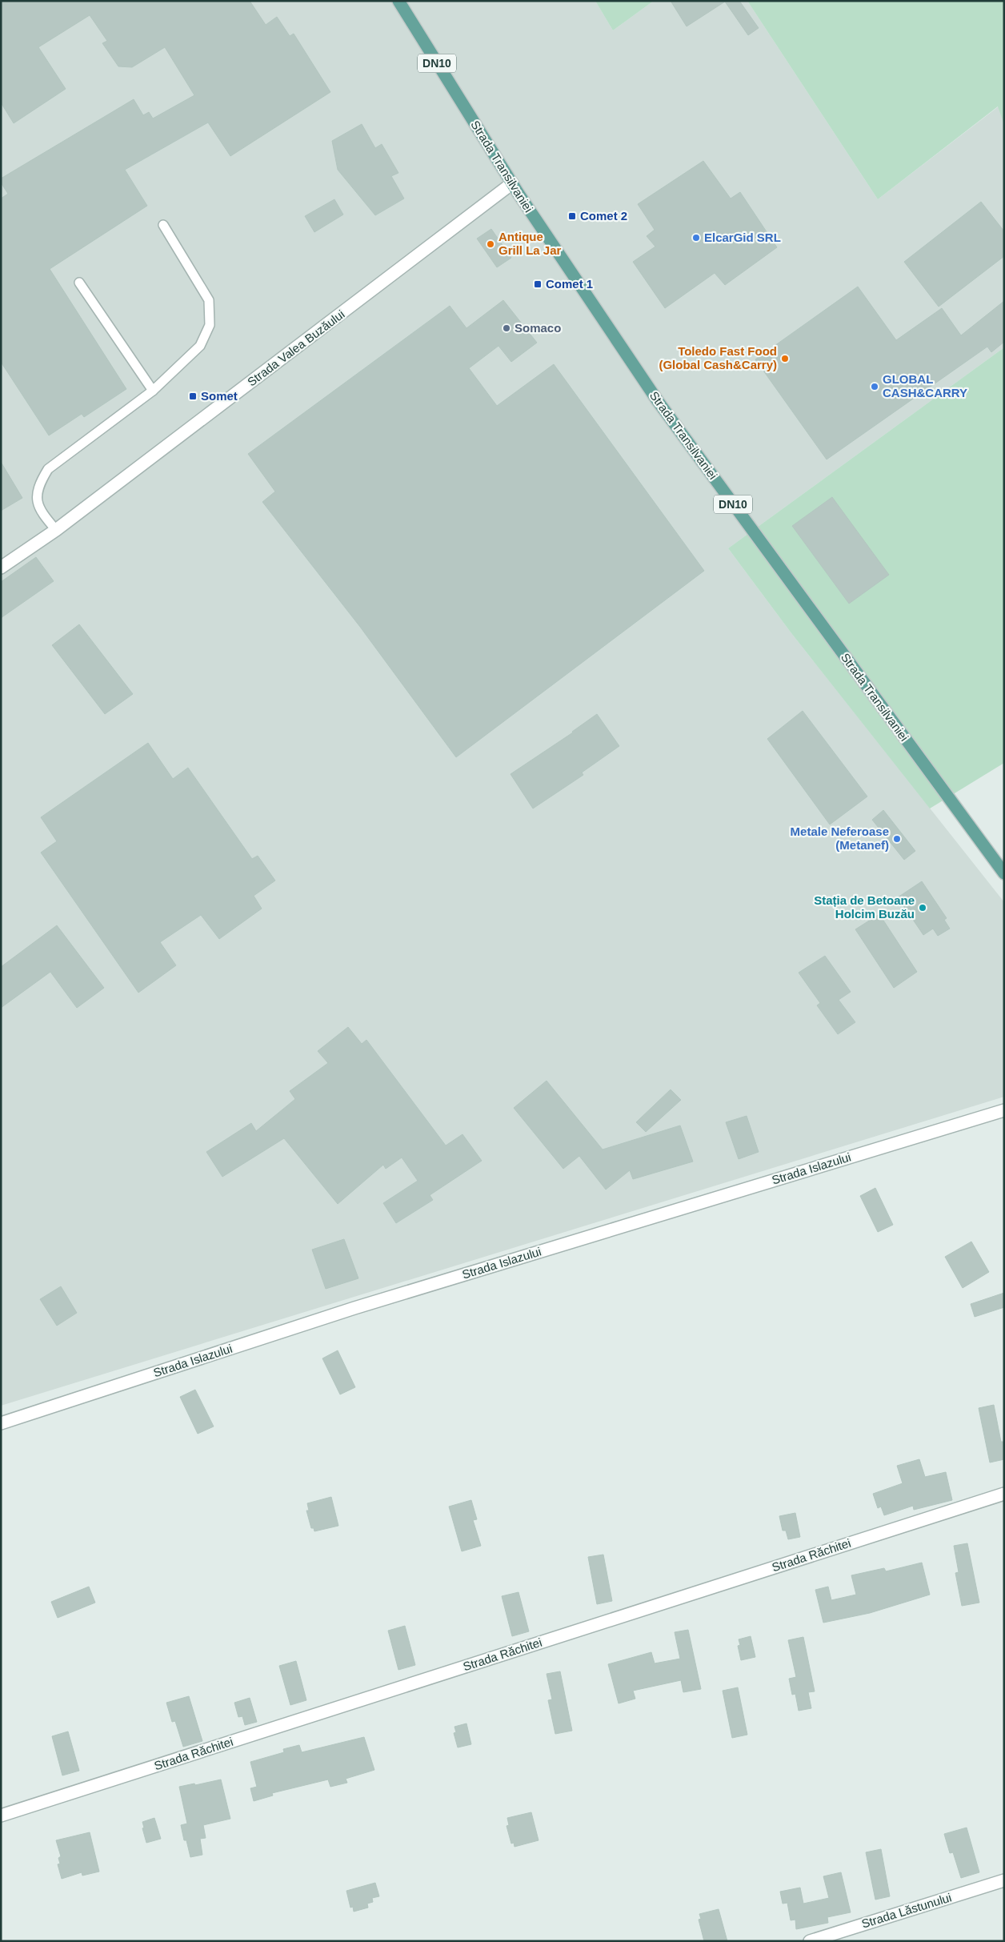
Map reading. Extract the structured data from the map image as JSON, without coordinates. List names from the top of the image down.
{
  "streets": {
    "main road": ["DN10", "Strada Transilvaniei"],
    "street": [
      "Strada Valea Buzăului",
      "Strada Islazului",
      "Strada Răchitei",
      "Strada Lăstunului"
    ]
  },
  "crossings": [
    ["Strada Transilvaniei", "Strada Valea Buzăului"]
  ],
  "places": {
    "transit": ["Comet 2", "Comet 1", "Somet"],
    "other": [
      "ElcarGid SRL",
      "Antique Grill La Jar",
      "Somaco",
      "Toledo Fast Food (Global Cash&Carry)",
      "GLOBAL CASH&CARRY",
      "Metale Neferoase (Metanef)",
      "Stația de Betoane Holcim Buzău"
    ]
  }
}
